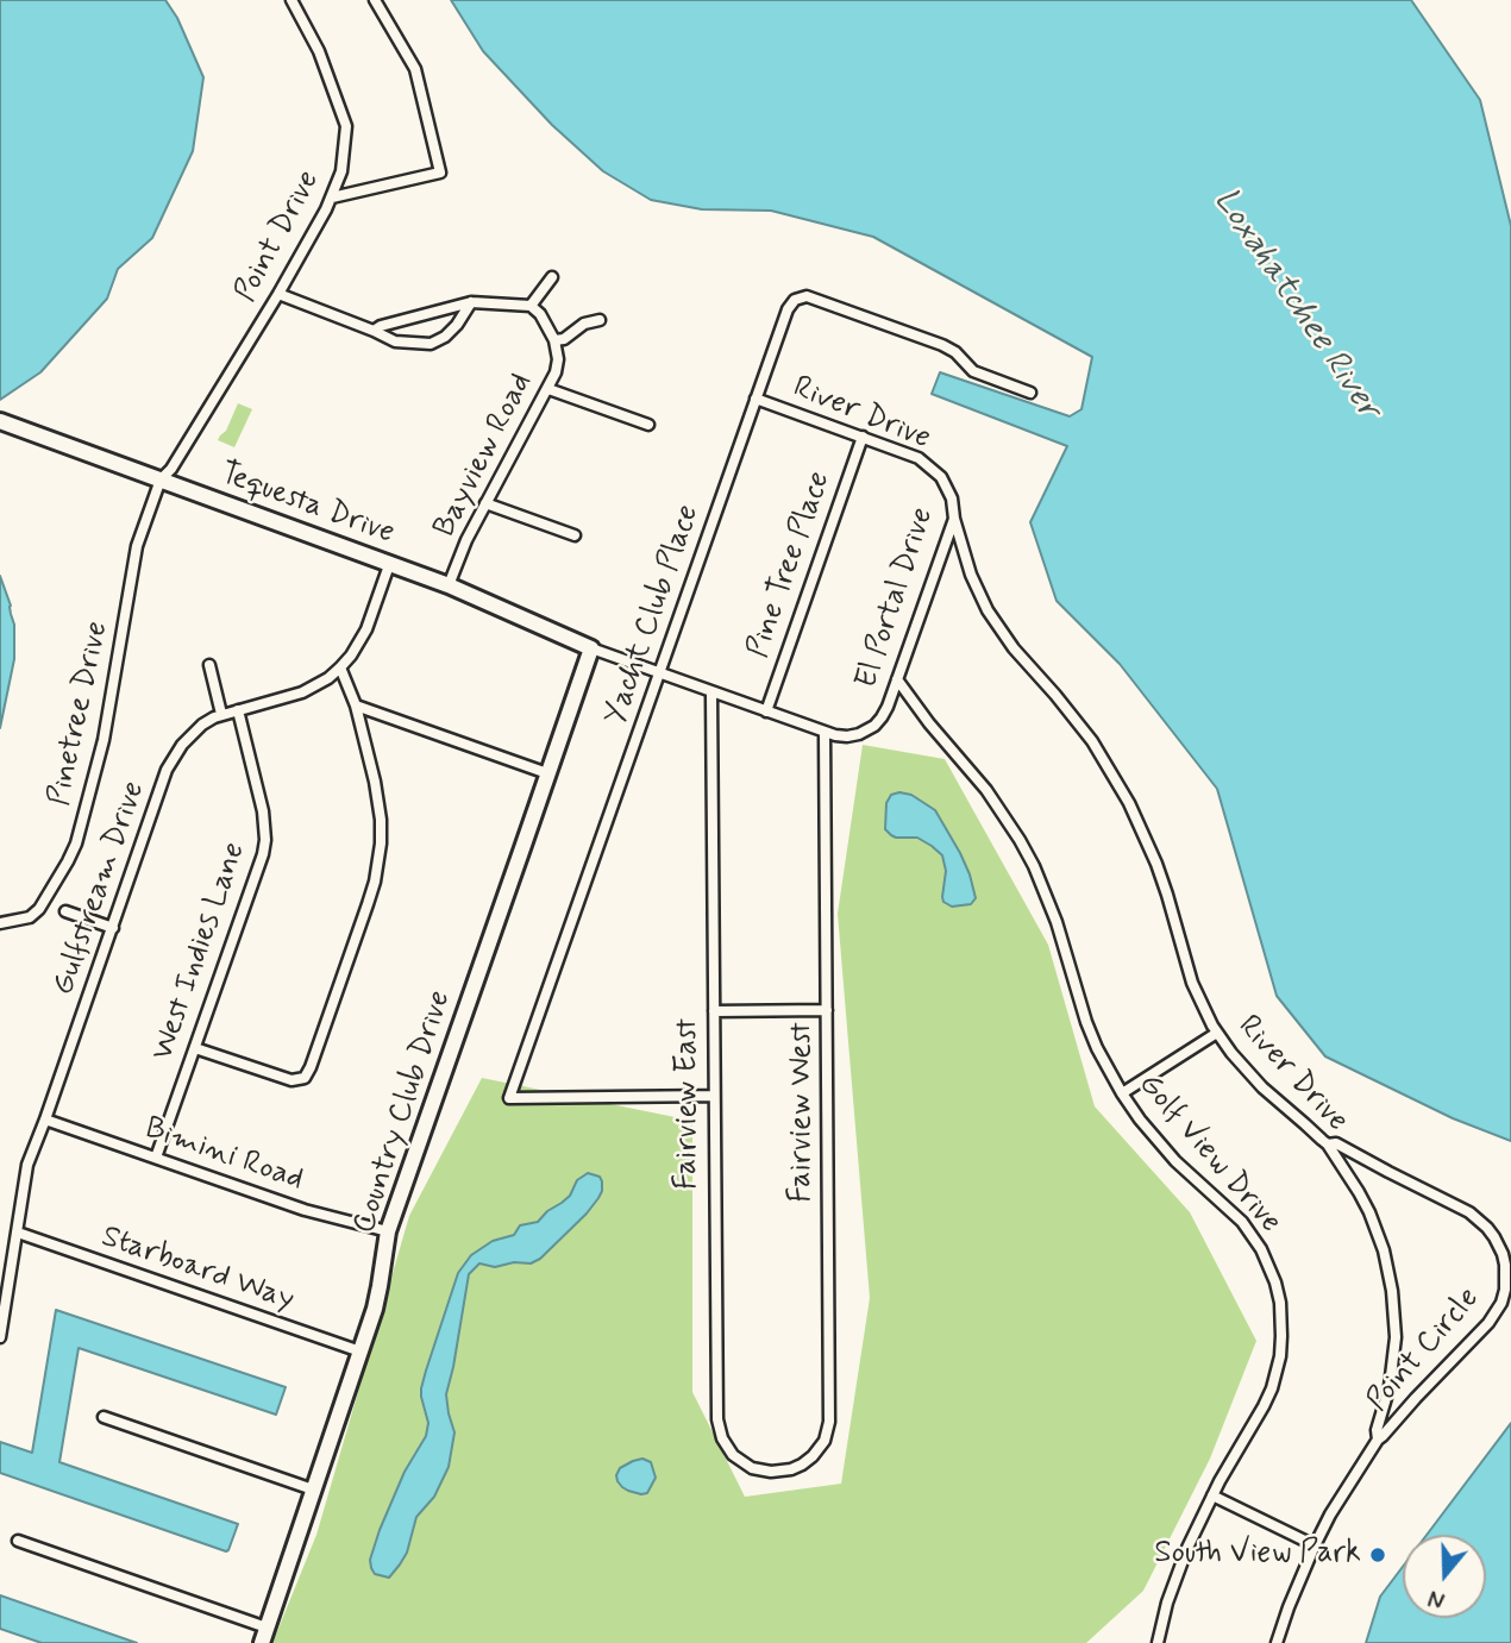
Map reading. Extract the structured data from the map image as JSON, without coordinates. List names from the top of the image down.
{
  "streets": {
    "street": [
      "Point Drive",
      "River Drive",
      "Bayview Road",
      "Tequesta Drive",
      "Pine Tree Place",
      "El Portal Drive",
      "Yacht Club Place",
      "Pinetree Drive",
      "Gulfstream Drive",
      "West Indies Lane",
      "Fairview East",
      "Country Club Drive",
      "Fairview West",
      "Golf View Drive",
      "Bimini Road",
      "Starboard Way",
      "Point Circle"
    ]
  },
  "crossings": [
    ["Point Drive", "Tequesta Drive"],
    ["Point Drive", "Pinetree Drive"],
    ["River Drive", "Pine Tree Place"],
    ["River Drive", "El Portal Drive"],
    ["River Drive", "Yacht Club Place"],
    ["River Drive", "Point Circle"],
    ["Bayview Road", "Tequesta Drive"],
    ["Tequesta Drive", "El Portal Drive"],
    ["Tequesta Drive", "Pinetree Drive"],
    ["Tequesta Drive", "Gulfstream Drive"],
    ["Tequesta Drive", "Country Club Drive"],
    ["Pine Tree Place", "El Portal Drive"],
    ["El Portal Drive", "Yacht Club Place"],
    ["El Portal Drive", "Fairview East"],
    ["El Portal Drive", "Country Club Drive"],
    ["El Portal Drive", "Fairview West"],
    ["El Portal Drive", "Golf View Drive"],
    ["Yacht Club Place", "Fairview East"],
    ["Gulfstream Drive", "West Indies Lane"],
    ["Gulfstream Drive", "Bimini Road"],
    ["Gulfstream Drive", "Starboard Way"],
    ["West Indies Lane", "Bimini Road"],
    ["Fairview East", "Fairview West"],
    ["Country Club Drive", "Bimini Road"],
    ["Country Club Drive", "Starboard Way"]
  ],
  "water": ["Loxahatchee River"],
  "places": ["South View Park"],
  "north": "bottom"
}
